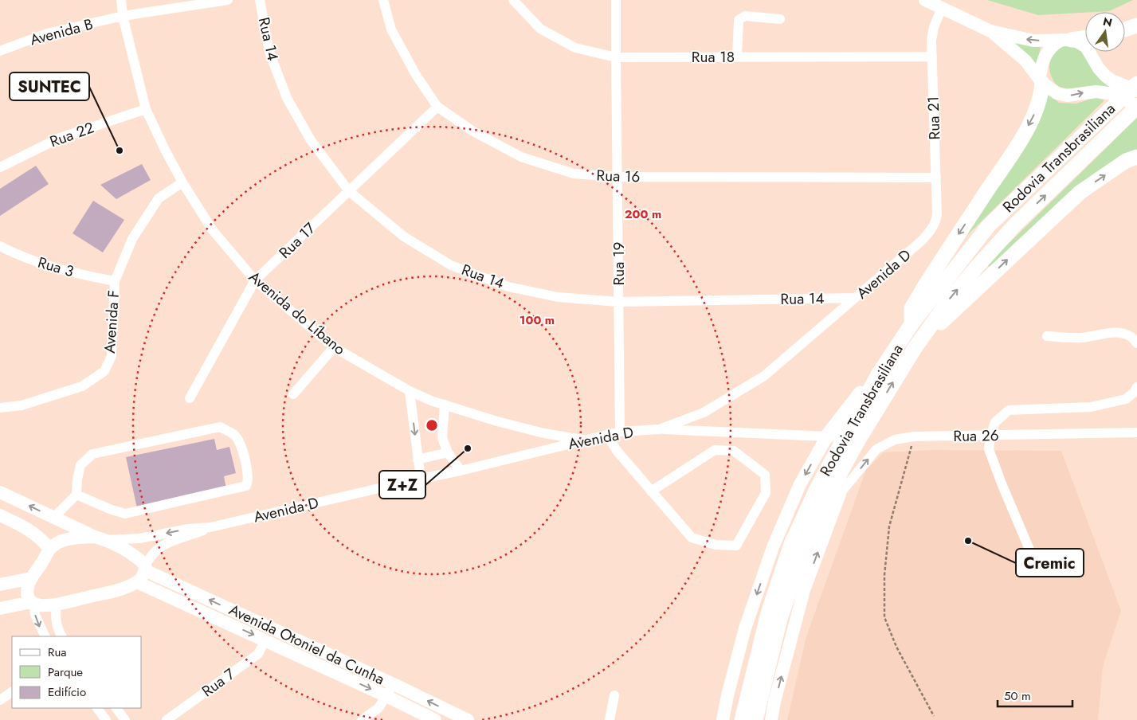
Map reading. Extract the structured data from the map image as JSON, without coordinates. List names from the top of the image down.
{
  "streets": {
    "highway": ["Rodovia Transbrasiliana"],
    "main road": ["Avenida Otoniel da Cunha"],
    "street": [
      "Avenida B",
      "Rua 14",
      "Rua 18",
      "Rua 21",
      "Rua 22",
      "Rua 16",
      "Rua 17",
      "Rua 19",
      "Rua 3",
      "Avenida D",
      "Avenida do Líbano",
      "Avenida F",
      "Rua 26",
      "Rua 7"
    ]
  },
  "crossings": [
    ["Avenida B", "Avenida do Líbano"],
    ["Rua 14", "Rua 17"],
    ["Rua 14", "Rua 19"],
    ["Rua 14", "Avenida D"],
    ["Rua 18", "Rua 21"],
    ["Rua 18", "Rua 19"],
    ["Rua 21", "Rua 16"],
    ["Rua 21", "Avenida D"],
    ["Rua 22", "Avenida do Líbano"],
    ["Rodovia Transbrasiliana", "Rua 26"],
    ["Rua 16", "Rua 17"],
    ["Rua 16", "Rua 19"],
    ["Rua 17", "Avenida do Líbano"],
    ["Rua 19", "Avenida D"],
    ["Rua 3", "Avenida F"],
    ["Avenida D", "Avenida do Líbano"],
    ["Avenida D", "Avenida Otoniel da Cunha"],
    ["Avenida do Líbano", "Avenida F"],
    ["Avenida Otoniel da Cunha", "Rua 7"]
  ],
  "places": ["SUNTEC", "Z+Z", "Cremic"],
  "legend": ["Rua", "Parque", "Edifício"],
  "scale_bar": "50 m",
  "north": "top",
  "rings": ["200 m", "100 m"]
}
